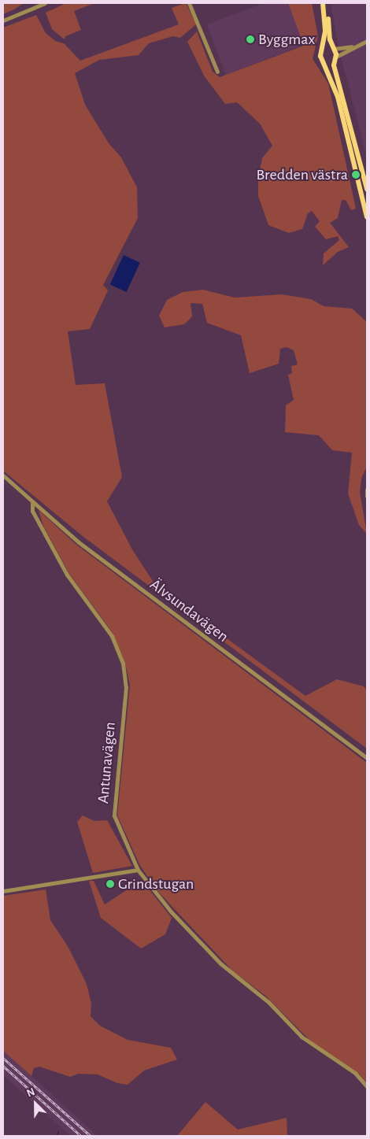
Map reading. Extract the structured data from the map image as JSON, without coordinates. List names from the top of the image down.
{
  "streets": {
    "street": ["Älvsundavägen", "Antunavägen"]
  },
  "crossings": [
    ["Älvsundavägen", "Antunavägen"]
  ],
  "places": ["Byggmax", "Bredden västra", "Grindstugan"],
  "north": "top left"
}
